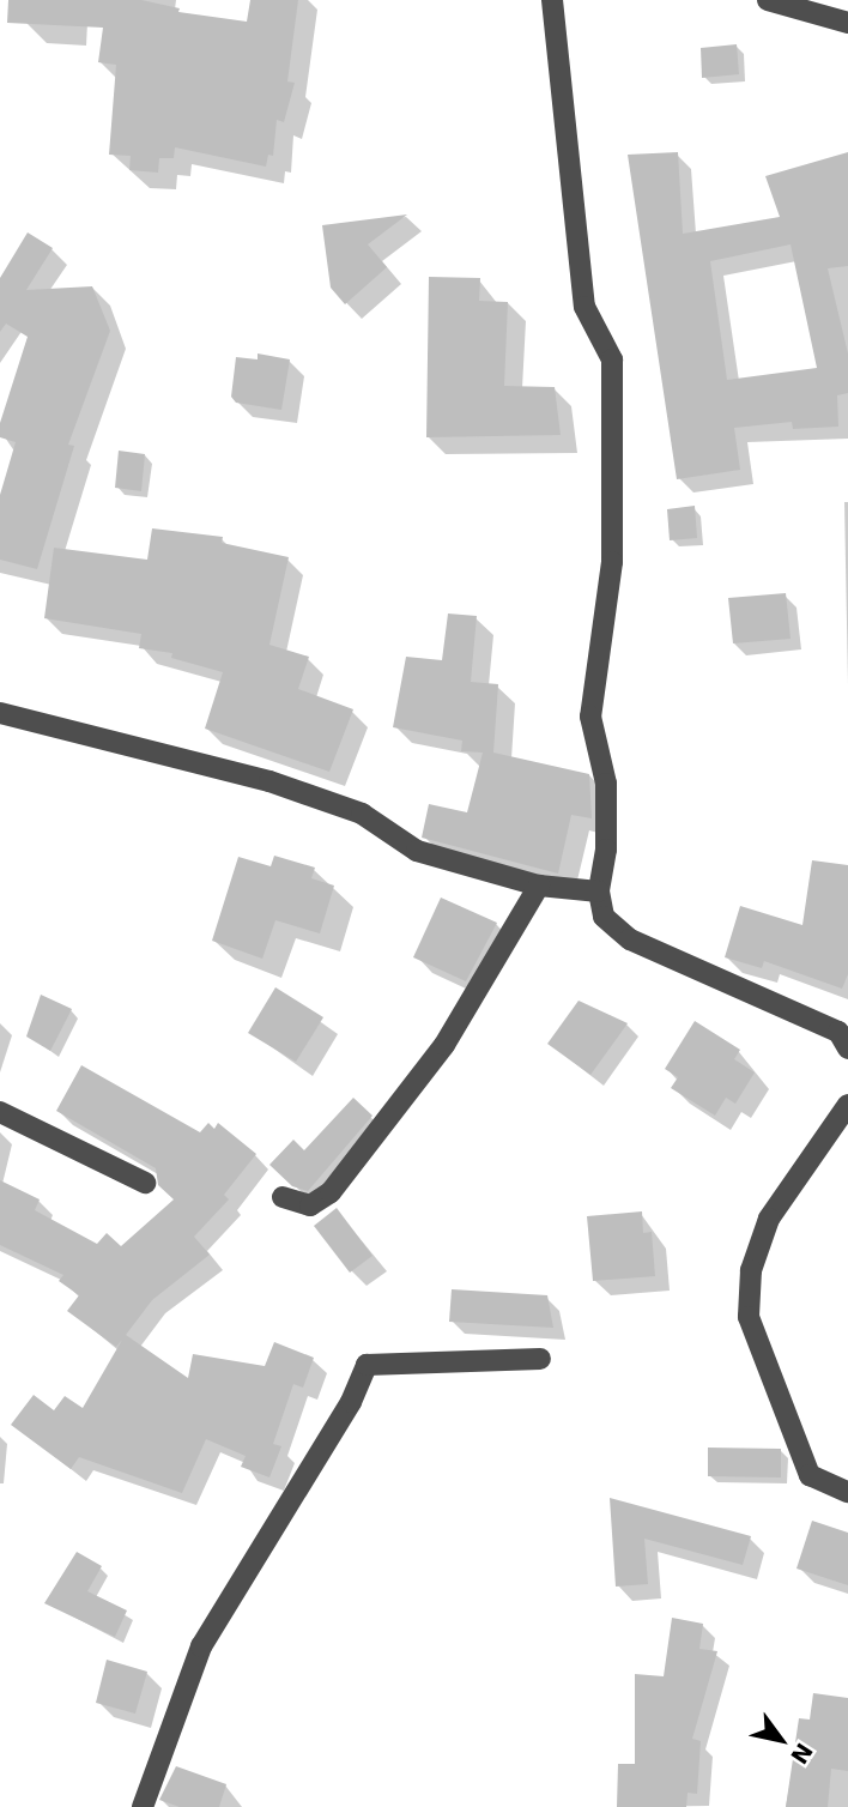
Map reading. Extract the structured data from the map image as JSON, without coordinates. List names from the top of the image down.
{
  "north": "bottom right"
}
